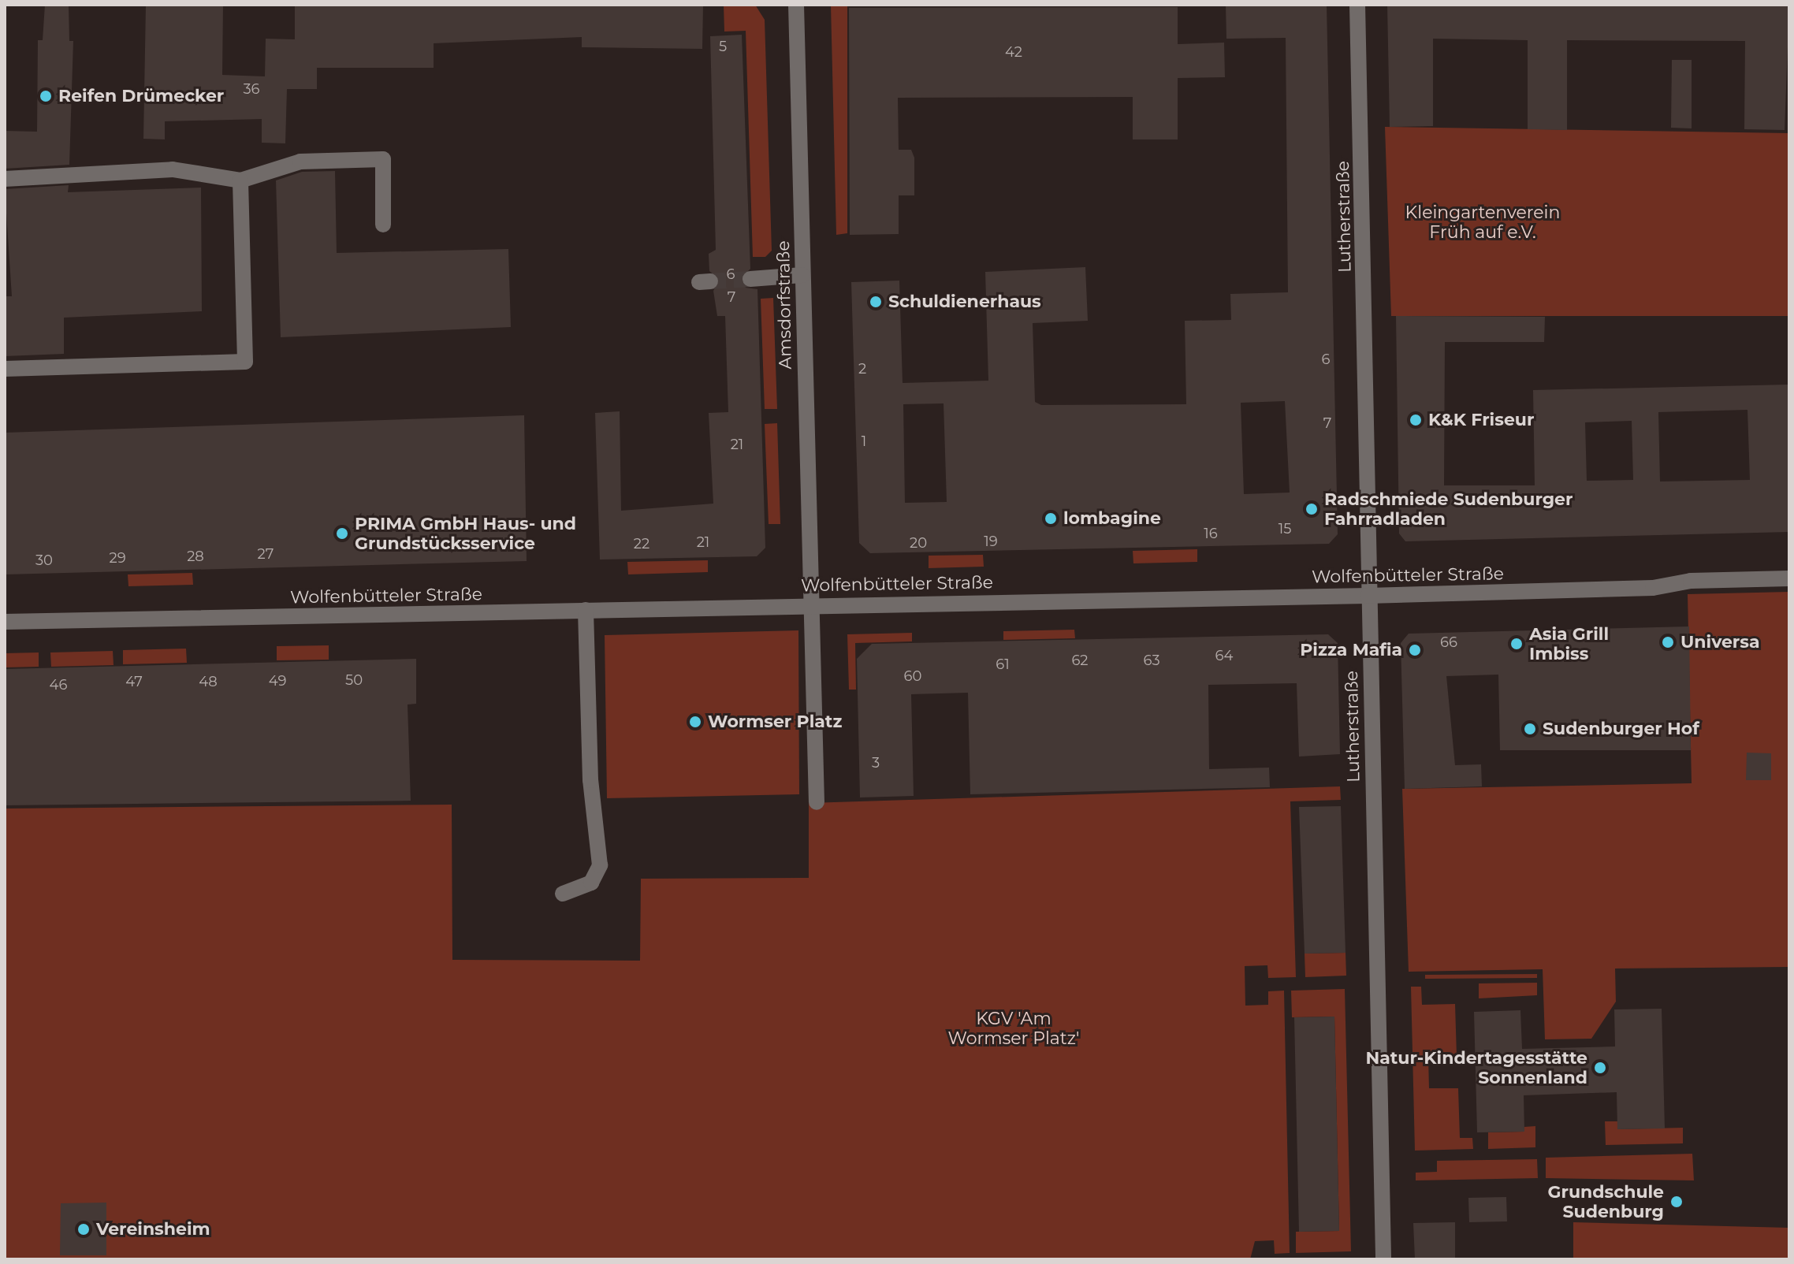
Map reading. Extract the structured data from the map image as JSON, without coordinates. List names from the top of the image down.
{
  "streets": {
    "street": ["Lutherstraße", "Amsdorfstraße", "Wolfenbütteler Straße"]
  },
  "crossings": [
    ["Lutherstraße", "Wolfenbütteler Straße"],
    ["Amsdorfstraße", "Wolfenbütteler Straße"]
  ],
  "parks": ["Kleingartenverein Früh auf e.V.", "KGV 'Am Wormser Platz'"],
  "places": [
    "Reifen Drümecker",
    "Schuldienerhaus",
    "K&K Friseur",
    "Radschmiede Sudenburger Fahrradladen",
    "lombagine",
    "PRIMA GmbH Haus- und Grundstücksservice",
    "Universa",
    "Asia Grill Imbiss",
    "Pizza Mafia",
    "Wormser Platz",
    "Sudenburger Hof",
    "Natur-Kindertagesstätte Sonnenland",
    "Grundschule Sudenburg",
    "Vereinsheim"
  ],
  "house_numbers": [
    "5",
    "42",
    "36",
    "6",
    "7",
    "6",
    "2",
    "7",
    "1",
    "21",
    "15",
    "16",
    "19",
    "21",
    "20",
    "22",
    "27",
    "28",
    "29",
    "30",
    "66",
    "64",
    "62",
    "63",
    "61",
    "60",
    "50",
    "49",
    "47",
    "48",
    "46",
    "3"
  ]
}
